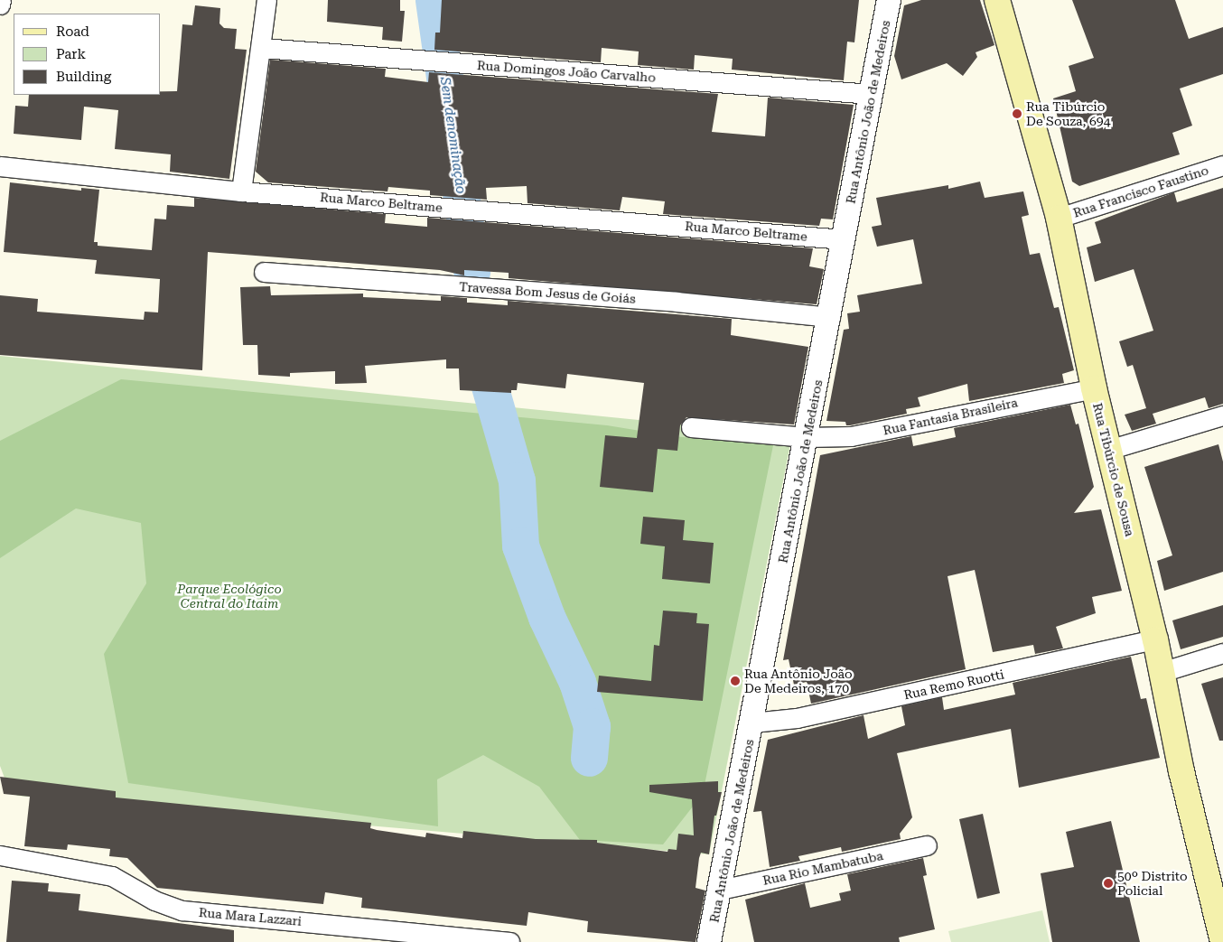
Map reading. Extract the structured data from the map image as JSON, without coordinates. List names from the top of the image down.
{
  "streets": {
    "main road": ["Rua Tibúrcio de Sousa"],
    "street": [
      "Rua Domingos João Carvalho",
      "Rua Antônio João de Medeiros",
      "Rua Francisco Faustino",
      "Rua Marco Beltrame",
      "Travessa Bom Jesus de Goiás",
      "Rua Fantasia Brasileira",
      "Rua Remo Ruotti",
      "Rua Rio Mambatuba",
      "Rua Mara Lazzari"
    ]
  },
  "crossings": [
    ["Rua Domingos João Carvalho", "Rua Antônio João de Medeiros"],
    ["Rua Antônio João de Medeiros", "Rua Marco Beltrame"],
    ["Rua Antônio João de Medeiros", "Travessa Bom Jesus de Goiás"],
    ["Rua Antônio João de Medeiros", "Rua Fantasia Brasileira"],
    ["Rua Antônio João de Medeiros", "Rua Remo Ruotti"],
    ["Rua Antônio João de Medeiros", "Rua Rio Mambatuba"],
    ["Rua Francisco Faustino", "Rua Tibúrcio de Sousa"],
    ["Rua Fantasia Brasileira", "Rua Tibúrcio de Sousa"],
    ["Rua Tibúrcio de Sousa", "Rua Remo Ruotti"]
  ],
  "water": ["Sem denominação"],
  "parks": ["Parque Ecológico Central do Itaim"],
  "places": ["Rua Tibúrcio De Souza, 694", "Rua Antônio João De Medeiros, 170", "50º Distrito Policial"],
  "legend": ["Road", "Park", "Building"]
}
